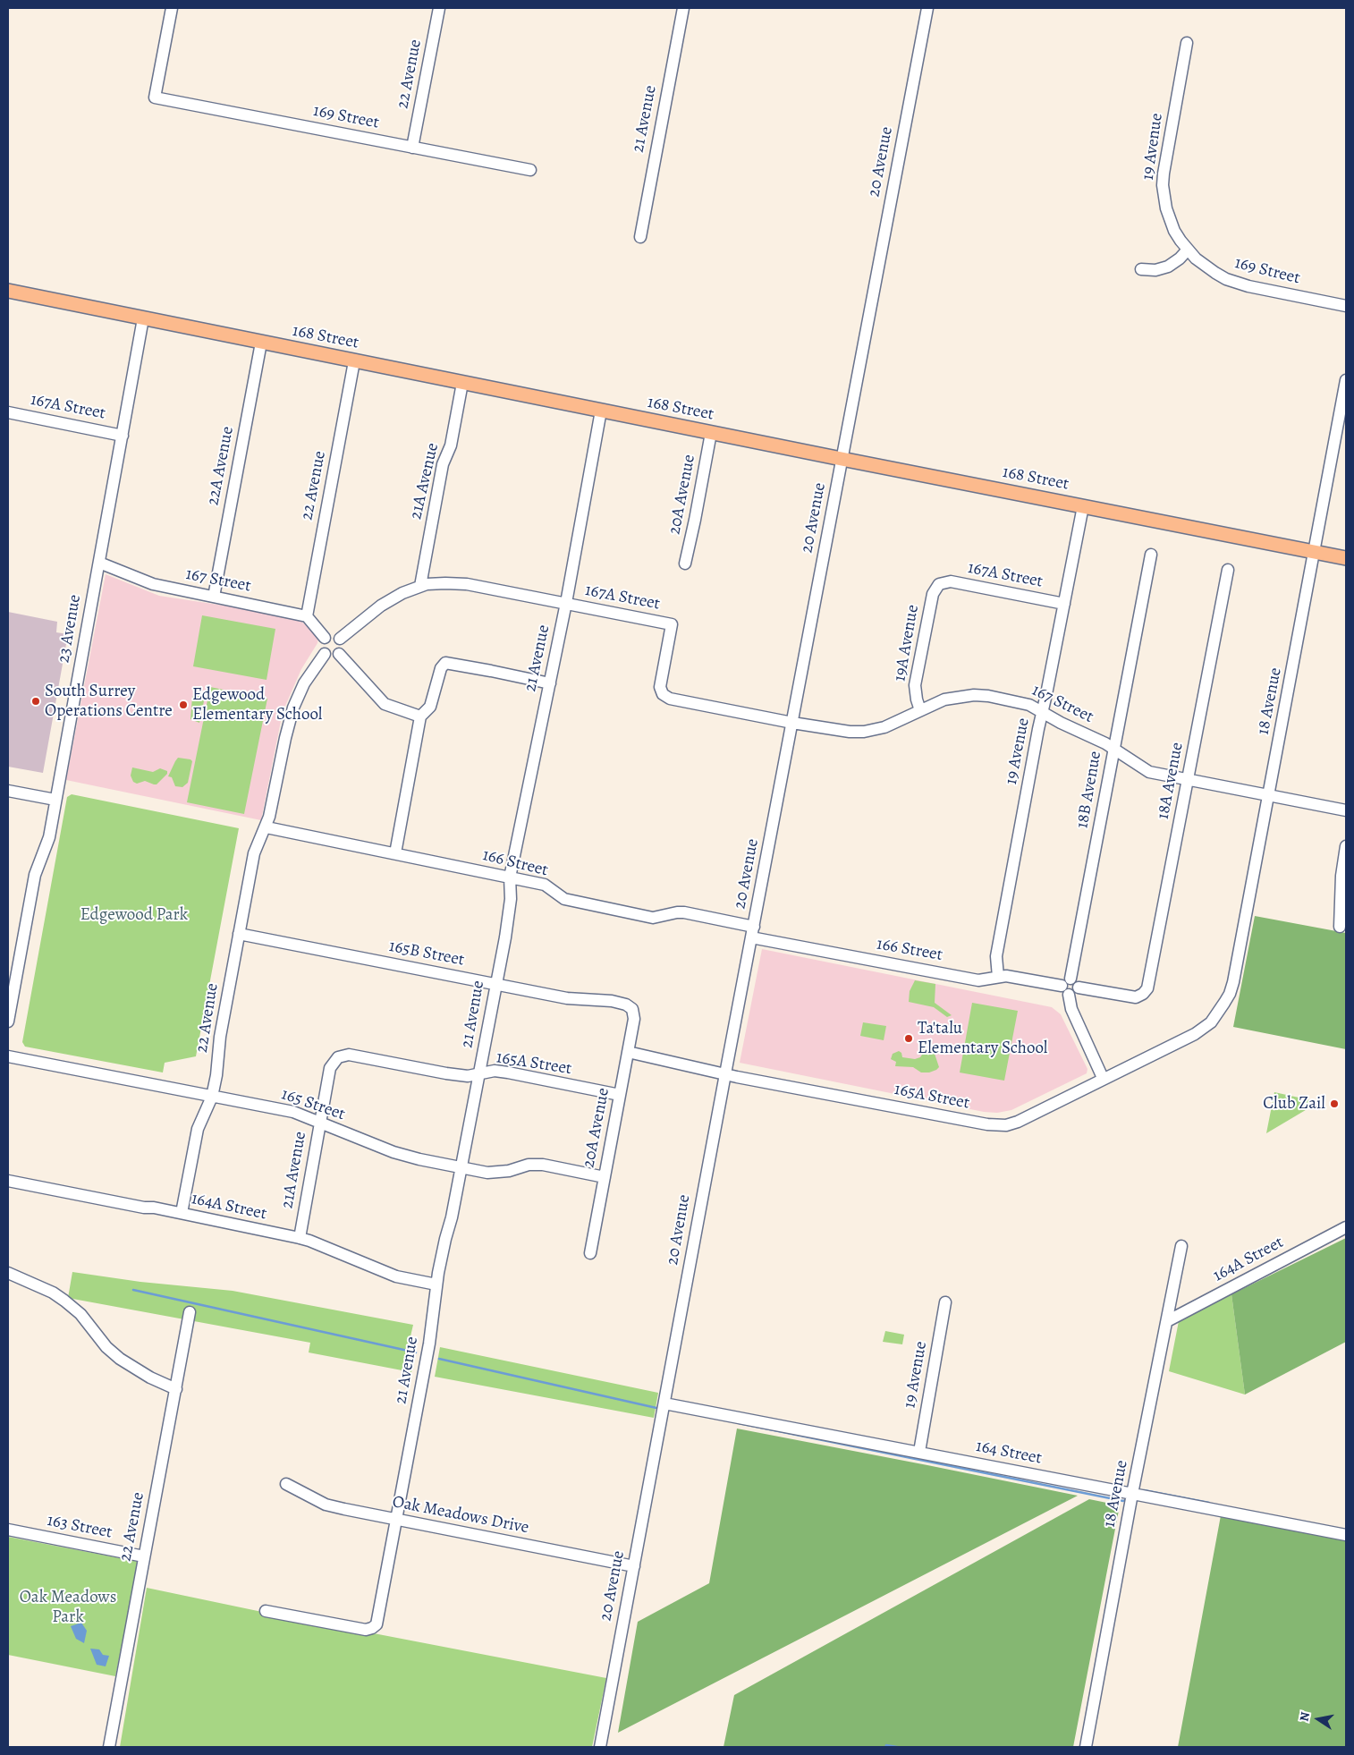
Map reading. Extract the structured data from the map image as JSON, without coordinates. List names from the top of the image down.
{
  "streets": {
    "main road": ["168 Street"],
    "street": [
      "22 Avenue",
      "169 Street",
      "21 Avenue",
      "19 Avenue",
      "20 Avenue",
      "167A Street",
      "22A Avenue",
      "21A Avenue",
      "20A Avenue",
      "167 Street",
      "23 Avenue",
      "19A Avenue",
      "18 Avenue",
      "18A Avenue",
      "18B Avenue",
      "166 Street",
      "165B Street",
      "165A Street",
      "165 Street",
      "164A Street",
      "164 Street",
      "Oak Meadows Drive",
      "163 Street"
    ]
  },
  "crossings": [
    ["22 Avenue", "169 Street"],
    ["22 Avenue", "168 Street"],
    ["22 Avenue", "167A Street"],
    ["22 Avenue", "167 Street"],
    ["22 Avenue", "166 Street"],
    ["22 Avenue", "165B Street"],
    ["22 Avenue", "165 Street"],
    ["22 Avenue", "164A Street"],
    ["22 Avenue", "163 Street"],
    ["169 Street", "19 Avenue"],
    ["21 Avenue", "168 Street"],
    ["21 Avenue", "167A Street"],
    ["21 Avenue", "166 Street"],
    ["21 Avenue", "165B Street"],
    ["21 Avenue", "165A Street"],
    ["21 Avenue", "165 Street"],
    ["21 Avenue", "164A Street"],
    ["21 Avenue", "Oak Meadows Drive"],
    ["19 Avenue", "168 Street"],
    ["19 Avenue", "167A Street"],
    ["19 Avenue", "167 Street"],
    ["19 Avenue", "166 Street"],
    ["19 Avenue", "164 Street"],
    ["20 Avenue", "168 Street"],
    ["20 Avenue", "167 Street"],
    ["20 Avenue", "166 Street"],
    ["20 Avenue", "165A Street"],
    ["20 Avenue", "164 Street"],
    ["20 Avenue", "Oak Meadows Drive"],
    ["168 Street", "22A Avenue"],
    ["168 Street", "21A Avenue"],
    ["168 Street", "20A Avenue"],
    ["168 Street", "23 Avenue"],
    ["168 Street", "18 Avenue"],
    ["167A Street", "21A Avenue"],
    ["167A Street", "167 Street"],
    ["167A Street", "23 Avenue"],
    ["167A Street", "19A Avenue"],
    ["22A Avenue", "167 Street"],
    ["21A Avenue", "165A Street"],
    ["21A Avenue", "165 Street"],
    ["21A Avenue", "164A Street"],
    ["20A Avenue", "165B Street"],
    ["20A Avenue", "165A Street"],
    ["20A Avenue", "165 Street"],
    ["167 Street", "23 Avenue"],
    ["167 Street", "19A Avenue"],
    ["167 Street", "18 Avenue"],
    ["167 Street", "18A Avenue"],
    ["167 Street", "18B Avenue"],
    ["18 Avenue", "165A Street"],
    ["18 Avenue", "164A Street"],
    ["18 Avenue", "164 Street"],
    ["18A Avenue", "166 Street"],
    ["18B Avenue", "166 Street"]
  ],
  "parks": ["Edgewood Park", "Oak Meadows Park"],
  "places": [
    "South Surrey Operations Centre",
    "Edgewood Elementary School",
    "Ta'talu Elementary School",
    "Club Zail"
  ],
  "north": "left"
}
